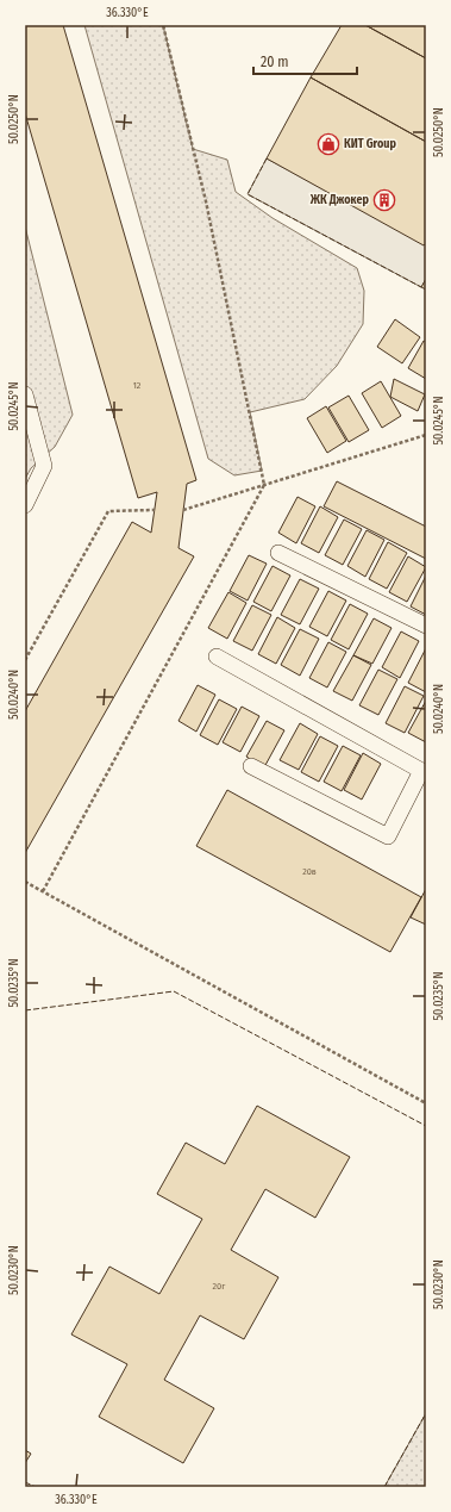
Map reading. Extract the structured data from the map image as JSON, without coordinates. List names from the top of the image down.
{
  "places": {
    "shop": ["КИТ Group"],
    "building": ["ЖК Джокер"]
  },
  "house_numbers": ["12", "20в", "20г"],
  "scale_bar": "20 m",
  "coordinates": [
    "36.330°E",
    "50.0250°N",
    "50.0245°N",
    "50.0240°N",
    "50.0235°N",
    "50.0230°N"
  ]
}
